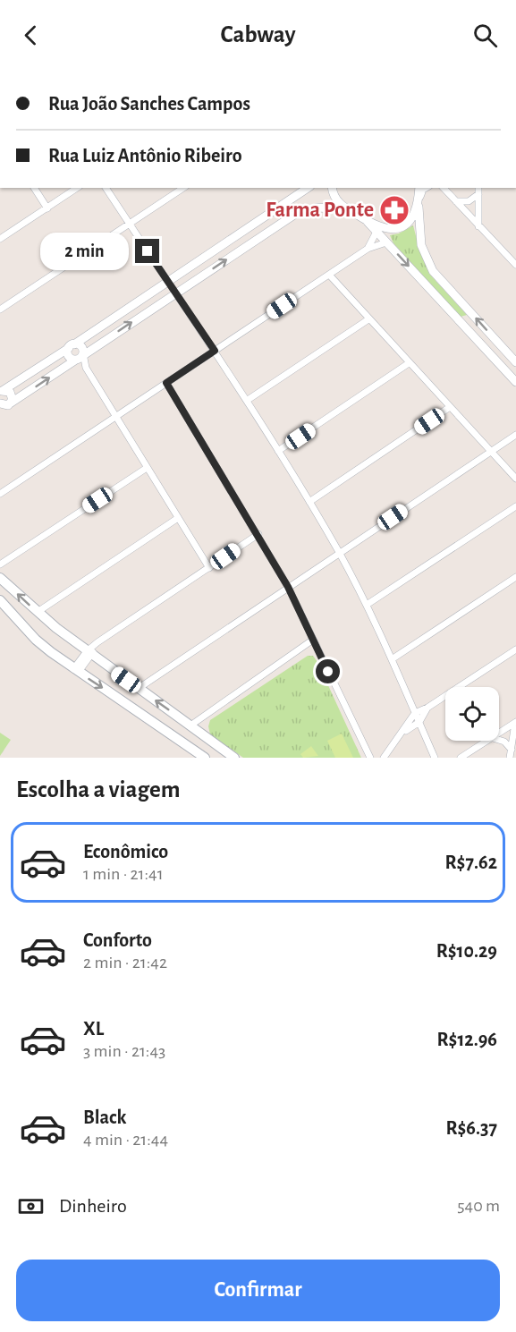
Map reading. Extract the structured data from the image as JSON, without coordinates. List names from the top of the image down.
{
  "places": {
    "pharmacy": ["Farma Ponte"]
  },
  "page": {
    "header": "Cabway",
    "banner": ["Rua João Sanches Campos", "Rua Luiz Antônio Ribeiro"],
    "bubble": "2 min",
    "heading": "Escolha a viagem",
    "list": [
      {
        "name": "Econômico",
        "note": "1 min · 21:41",
        "value": "R$7.62"
      },
      {
        "name": "Conforto",
        "note": "2 min · 21:42",
        "value": "R$10.29"
      },
      {
        "name": "XL",
        "note": "3 min · 21:43",
        "value": "R$12.96"
      },
      {
        "name": "Black",
        "note": "4 min · 21:44",
        "value": "R$6.37"
      }
    ],
    "pay": ["Dinheiro", "540 m"],
    "buttons": "Confirmar"
  }
}
